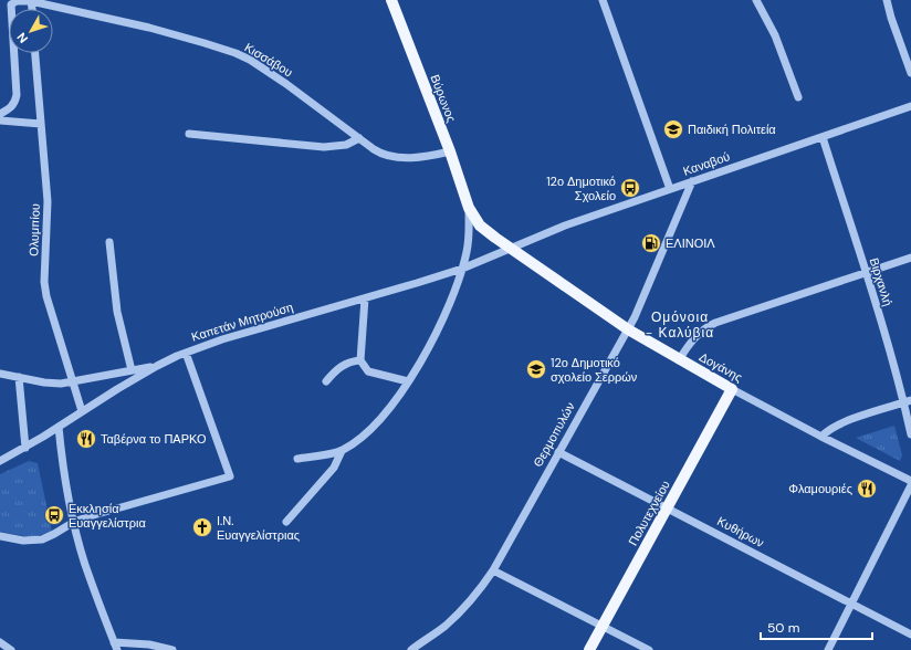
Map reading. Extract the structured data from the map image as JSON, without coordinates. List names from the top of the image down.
{
  "streets": {
    "main road": ["Βύρωνος", "Δογάνης", "Πολυτεχνείου"],
    "street": [
      "Κισσάβου",
      "Καναβού",
      "Ολυμπίου",
      "Βιρχανλή",
      "Καπετάν Μητρούση",
      "Θερμοπυλών",
      "Κυθήρων"
    ]
  },
  "crossings": [
    ["Κισσάβου", "Βύρωνος"],
    ["Βύρωνος", "Δογάνης"],
    ["Καναβού", "Βιρχανλή"],
    ["Καναβού", "Καπετάν Μητρούση"],
    ["Καναβού", "Δογάνης"],
    ["Καναβού", "Θερμοπυλών"],
    ["Ολυμπίου", "Καπετάν Μητρούση"],
    ["Καπετάν Μητρούση", "Δογάνης"],
    ["Δογάνης", "Θερμοπυλών"],
    ["Δογάνης", "Πολυτεχνείου"],
    ["Θερμοπυλών", "Κυθήρων"],
    ["Πολυτεχνείου", "Κυθήρων"]
  ],
  "districts": ["Ομόνοια - Καλύβια"],
  "places": {
    "school or university": ["Παιδική Πολιτεία", "12ο Δημοτικό σχολείο Σερρών"],
    "bus stop": ["12ο Δημοτικό Σχολείο", "Εκκλησία Ευαγγελίστρια"],
    "fuel station": ["ΕΛΙΝΟΙΛ"],
    "restaurant": ["Ταβέρνα το ΠΑΡΚΟ", "Φλαμουριές"],
    "church": ["Ι.Ν. Ευαγγελίστριας"]
  },
  "scale_bar": "50 m",
  "north": "bottom left"
}
